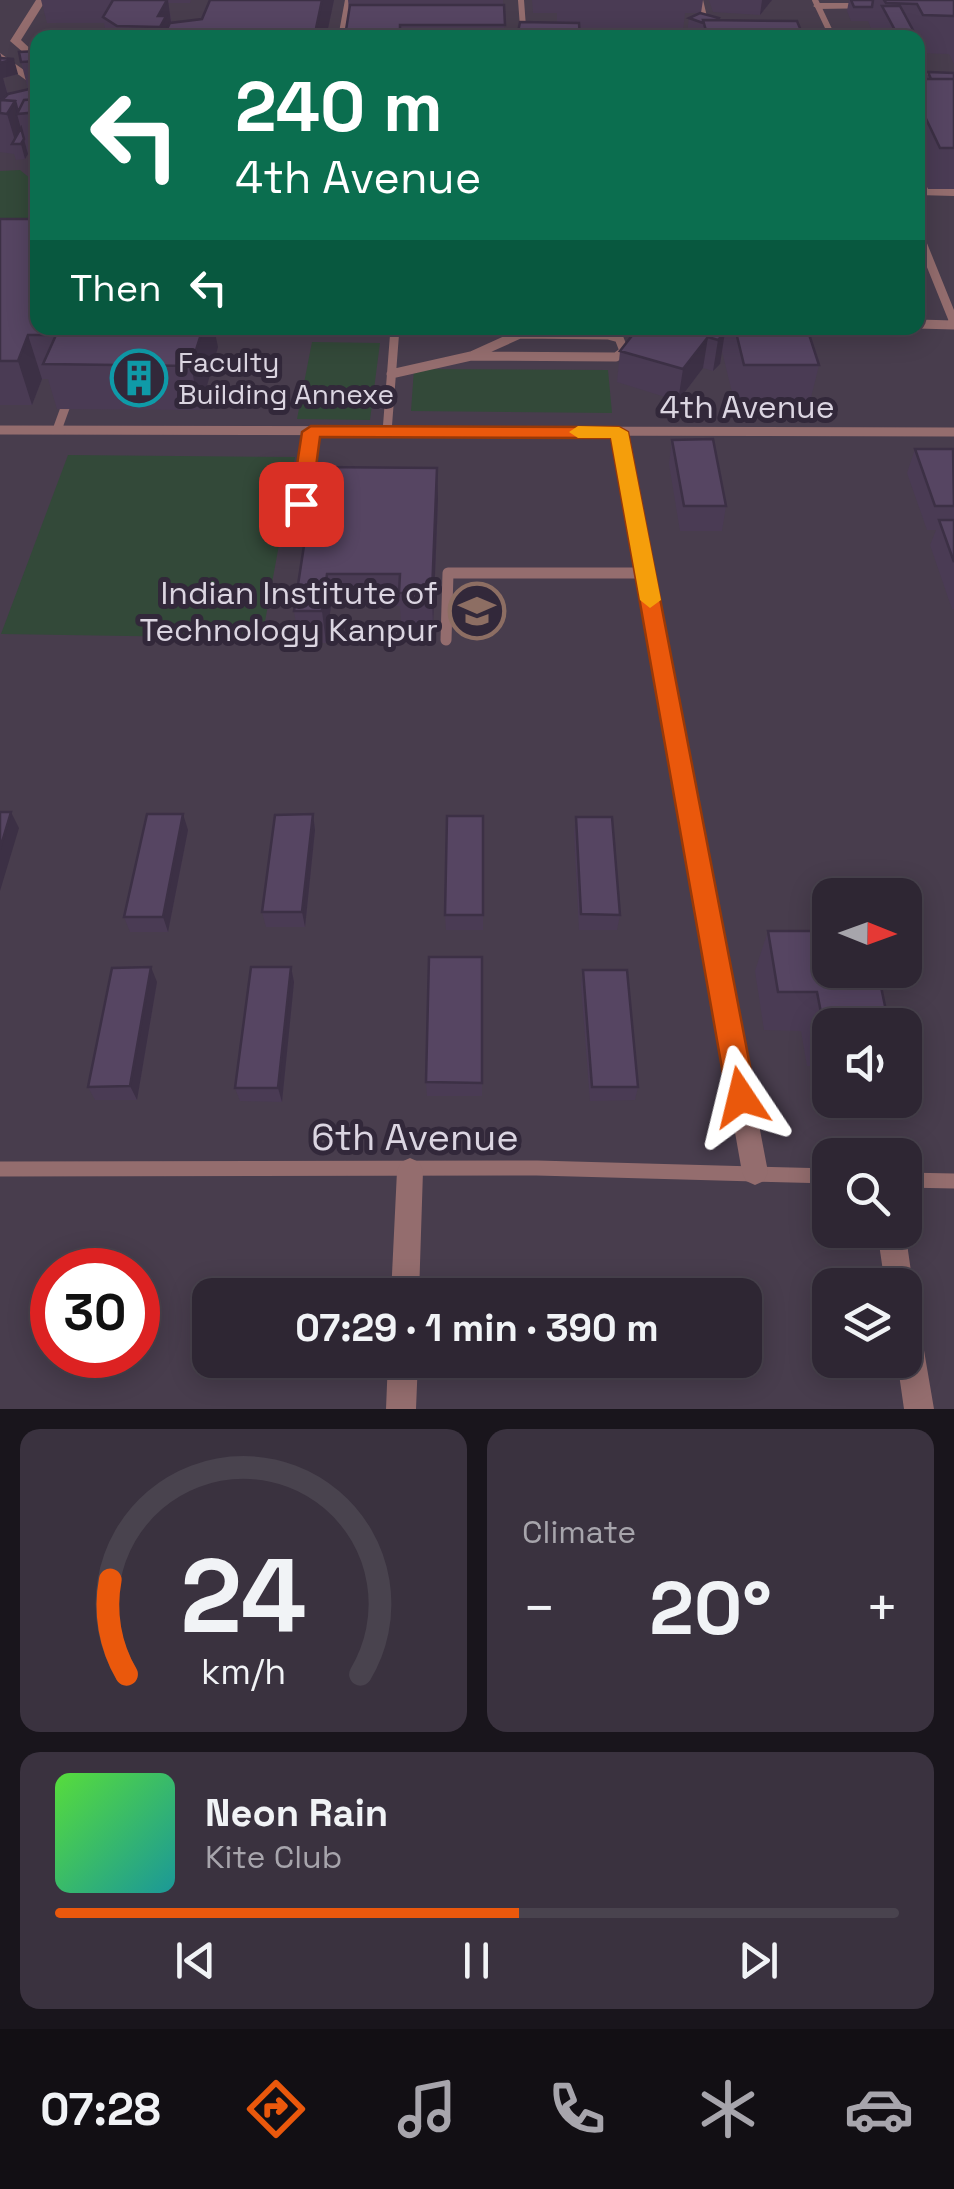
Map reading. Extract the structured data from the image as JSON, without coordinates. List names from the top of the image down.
{
  "streets": {
    "lane": ["4th Avenue", "6th Avenue"]
  },
  "places": {
    "building": ["Faculty Building Annexe"],
    "school or university": ["Indian Institute of Technology Kanpur"]
  },
  "north": "right",
  "page": {
    "turn": ["240 m", "4th Avenue"],
    "then": "Then",
    "limit": "30",
    "trip": "07:29 · 1 min · 390 m",
    "tile": "Climate",
    "heat": ["−", "20°", "+"],
    "song": ["Neon Rain", "Kite Club"],
    "tabs": "07:28",
    "gauge": ["24", "km/h"]
  }
}
